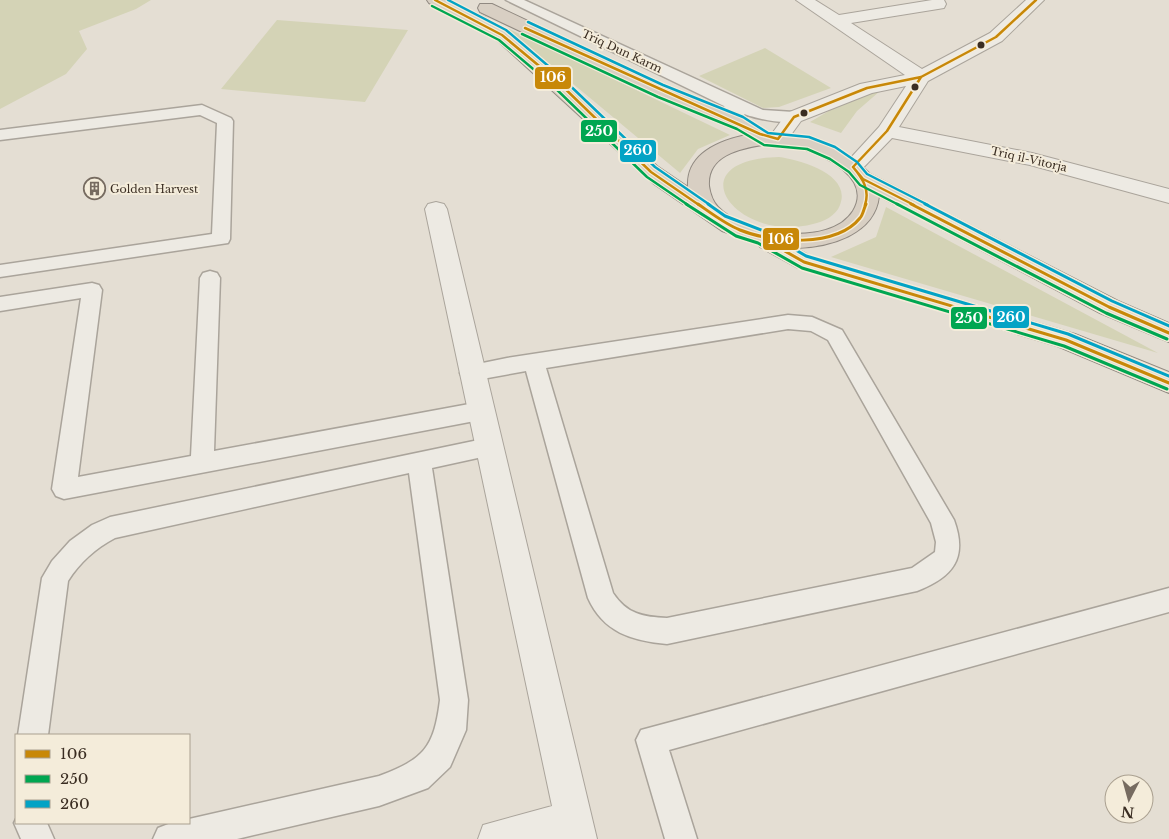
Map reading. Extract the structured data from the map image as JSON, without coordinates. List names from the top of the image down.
{
  "streets": {
    "highway": ["Triq Dun Karm"],
    "street": ["Triq il-Vitorja"]
  },
  "places": {
    "building": ["Golden Harvest"]
  },
  "lines": ["transit line 106", "transit line 260", "transit line 250"],
  "legend": ["106", "250", "260"],
  "north": "bottom"
}
